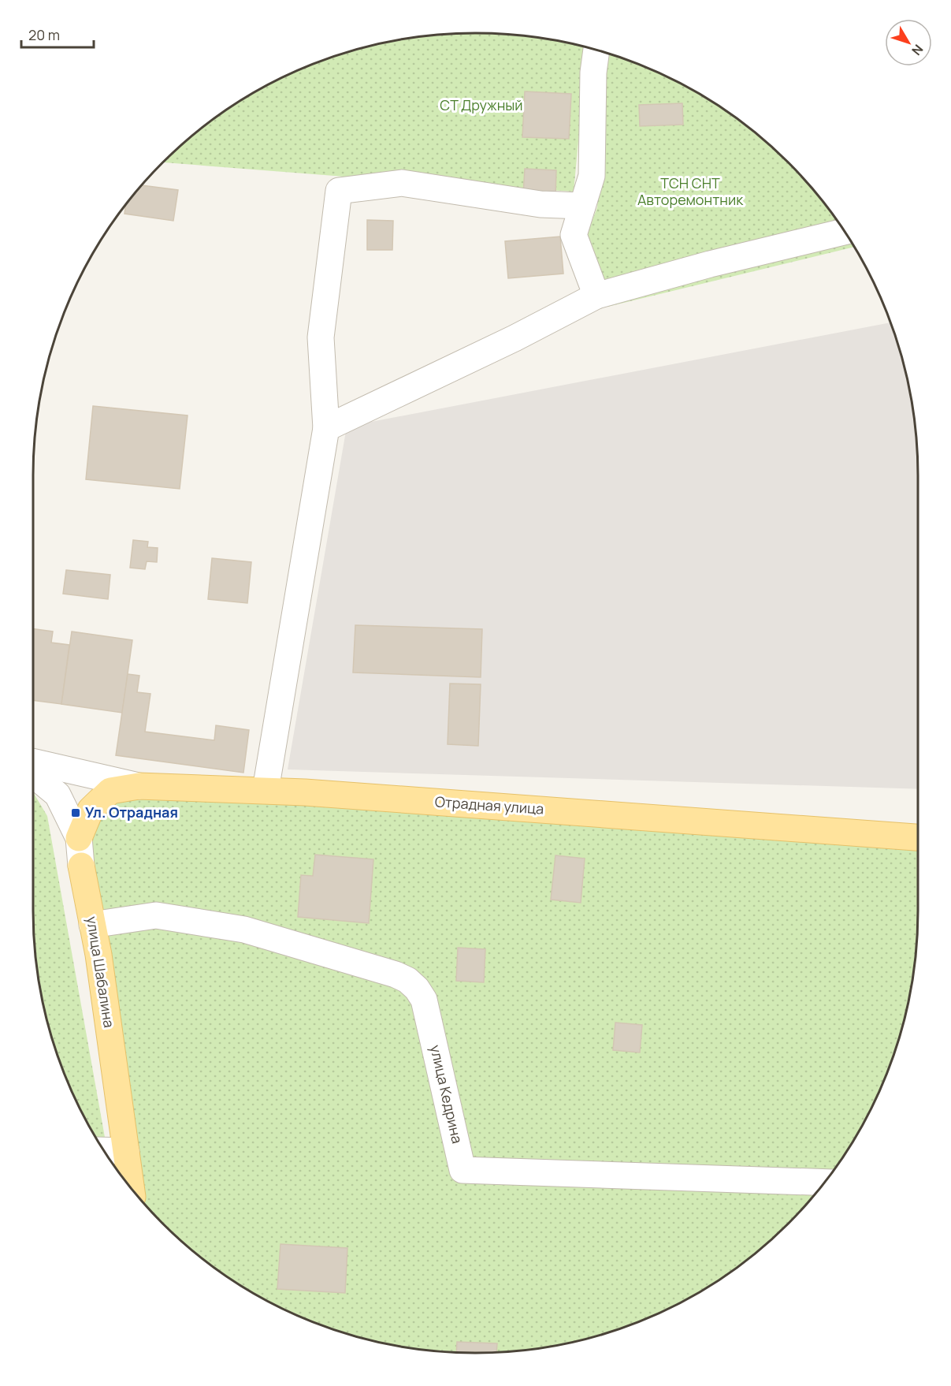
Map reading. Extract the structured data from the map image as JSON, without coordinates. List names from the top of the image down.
{
  "streets": {
    "main road": ["Отрадная улица", "улица Шабалина"],
    "street": ["улица Кедрина"]
  },
  "crossings": [
    ["Отрадная улица", "улица Шабалина"],
    ["улица Шабалина", "улица Кедрина"]
  ],
  "parks": ["СТ Дружный", "ТСН СНТ Авторемонтник"],
  "places": {
    "transit": ["Ул. Отрадная"]
  },
  "scale_bar": "20 m",
  "north": "bottom right"
}
